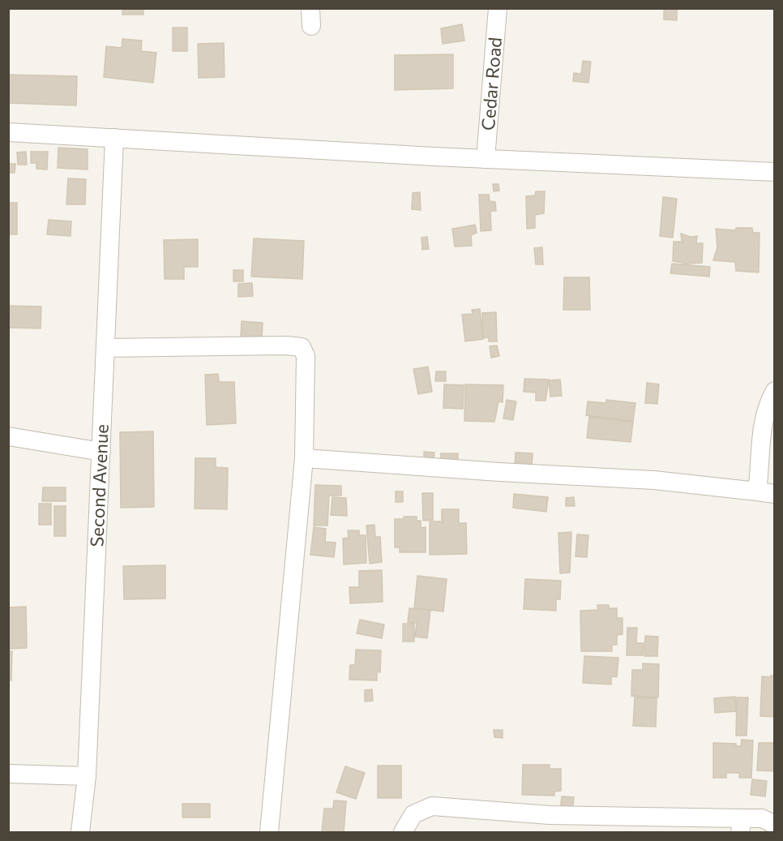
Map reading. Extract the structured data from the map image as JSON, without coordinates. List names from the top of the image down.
{
  "streets": {
    "street": ["Cedar Road", "Second Avenue"]
  }
}
